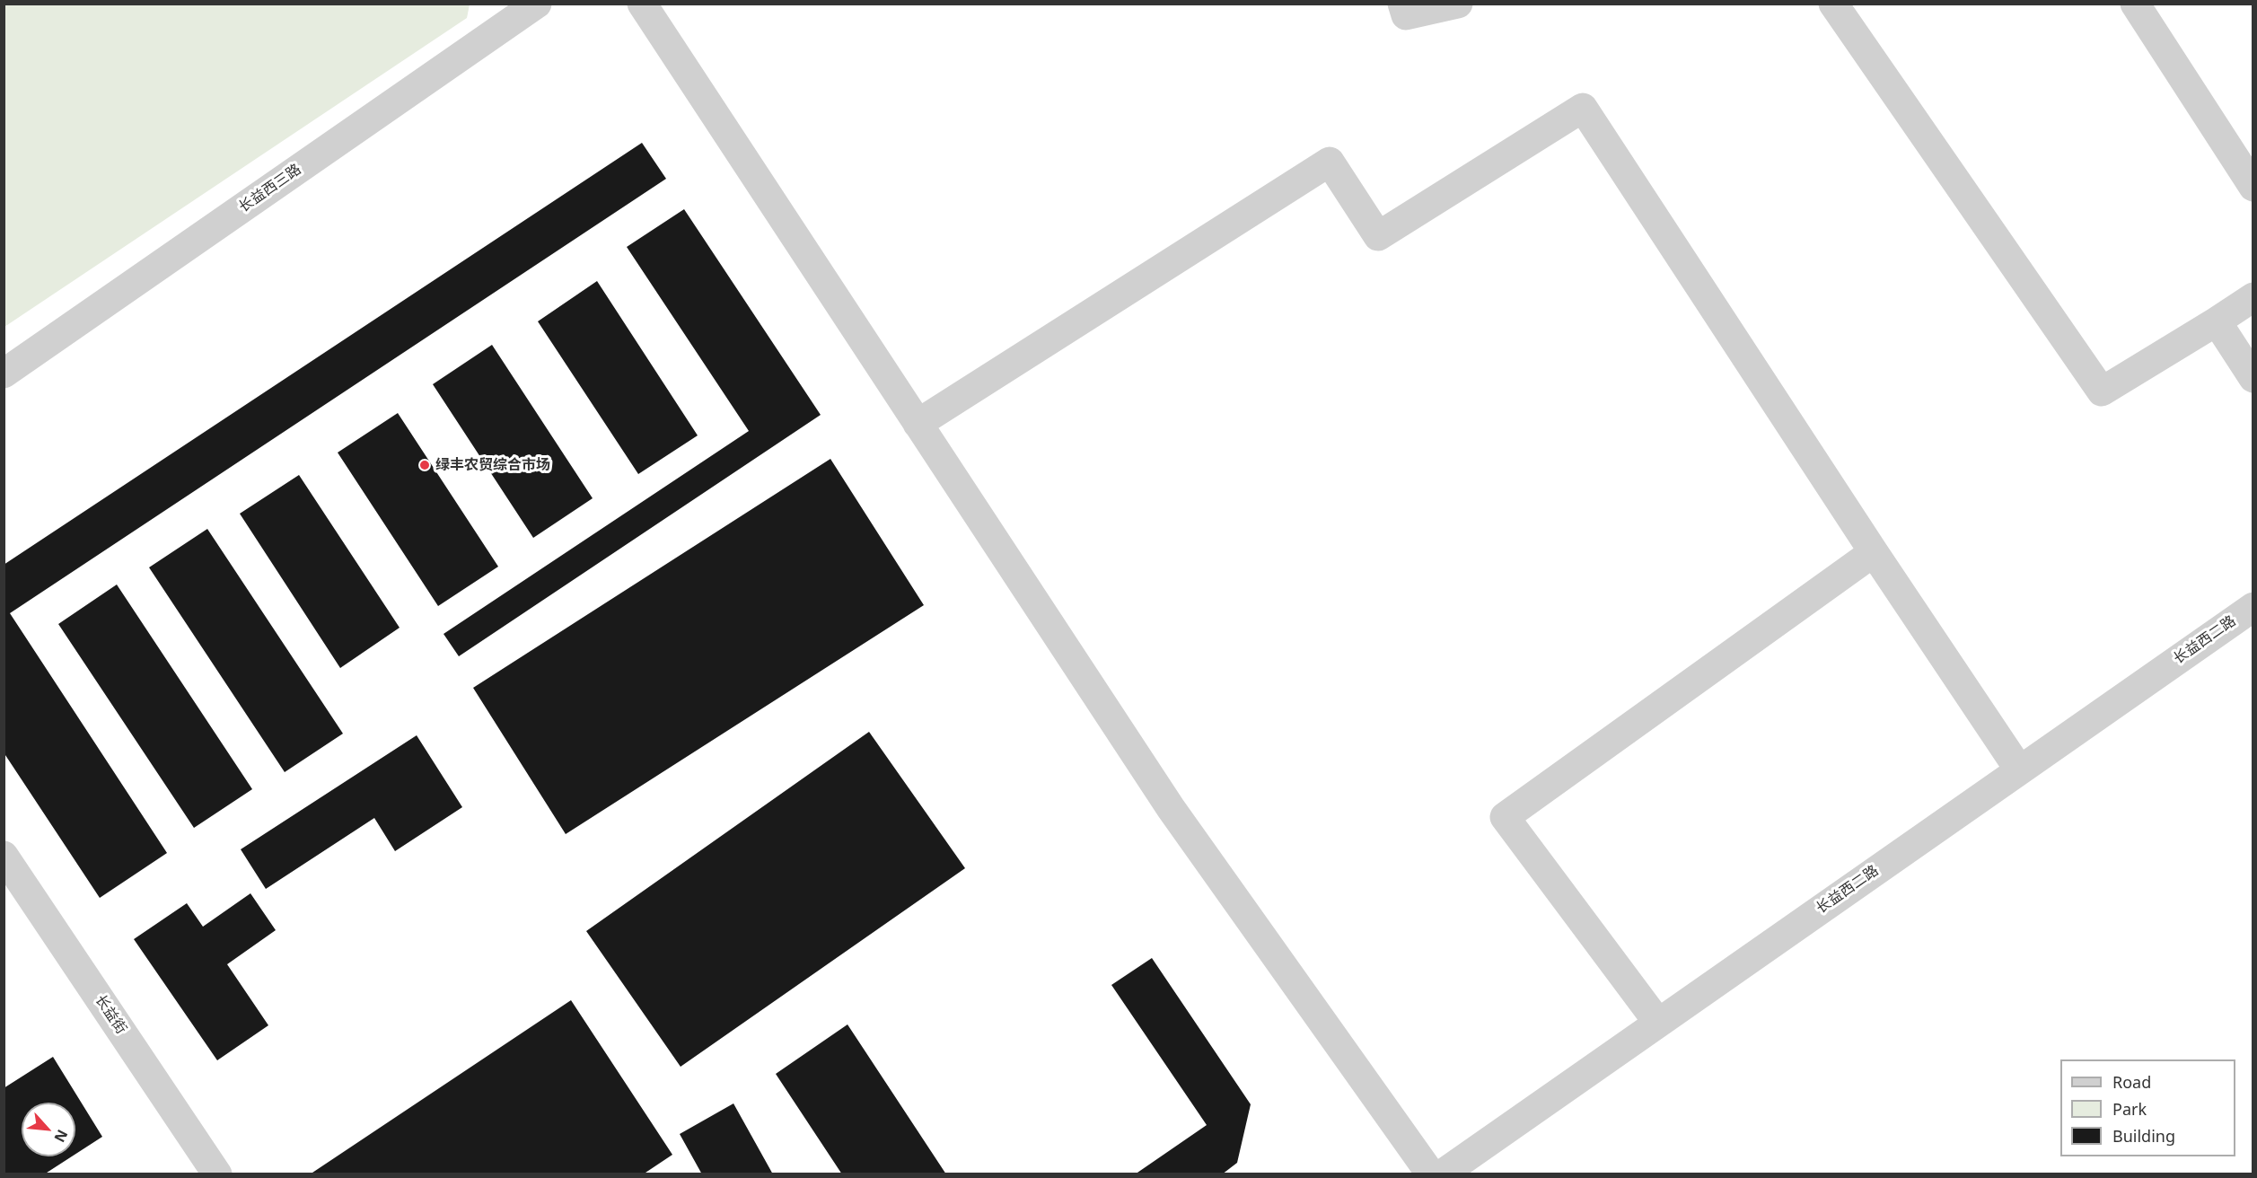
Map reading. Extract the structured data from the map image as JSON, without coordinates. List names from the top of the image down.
{
  "streets": {
    "street": ["长益西三路", "长益西二路", "长益街"]
  },
  "places": ["绿丰农贸综合市场"],
  "legend": ["Road", "Park", "Building"],
  "north": "bottom right"
}
